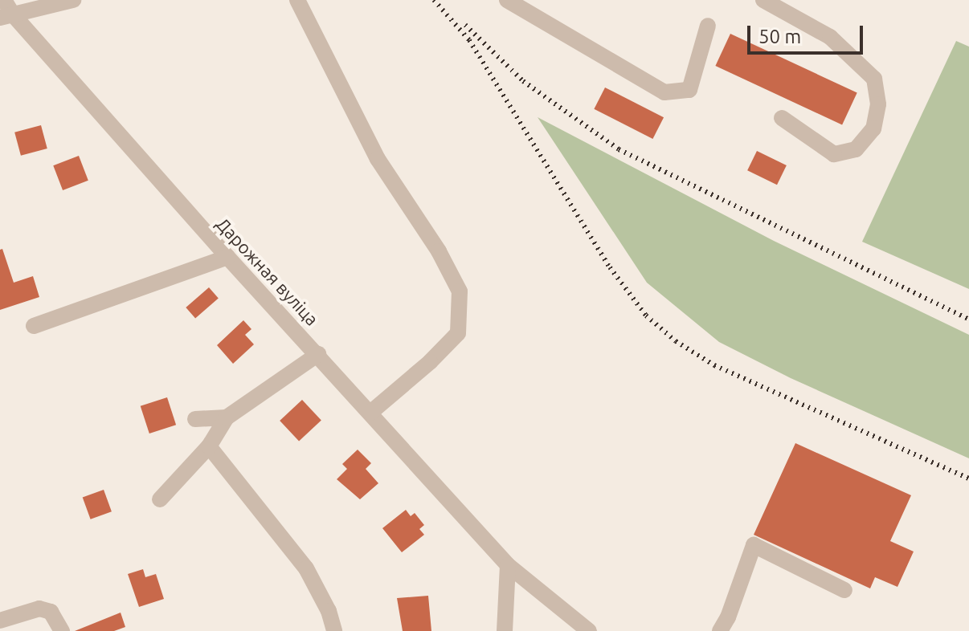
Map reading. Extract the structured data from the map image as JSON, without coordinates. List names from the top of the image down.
{
  "streets": {
    "street": ["Дарожная вуліца"]
  },
  "scale_bar": "50 m"
}
